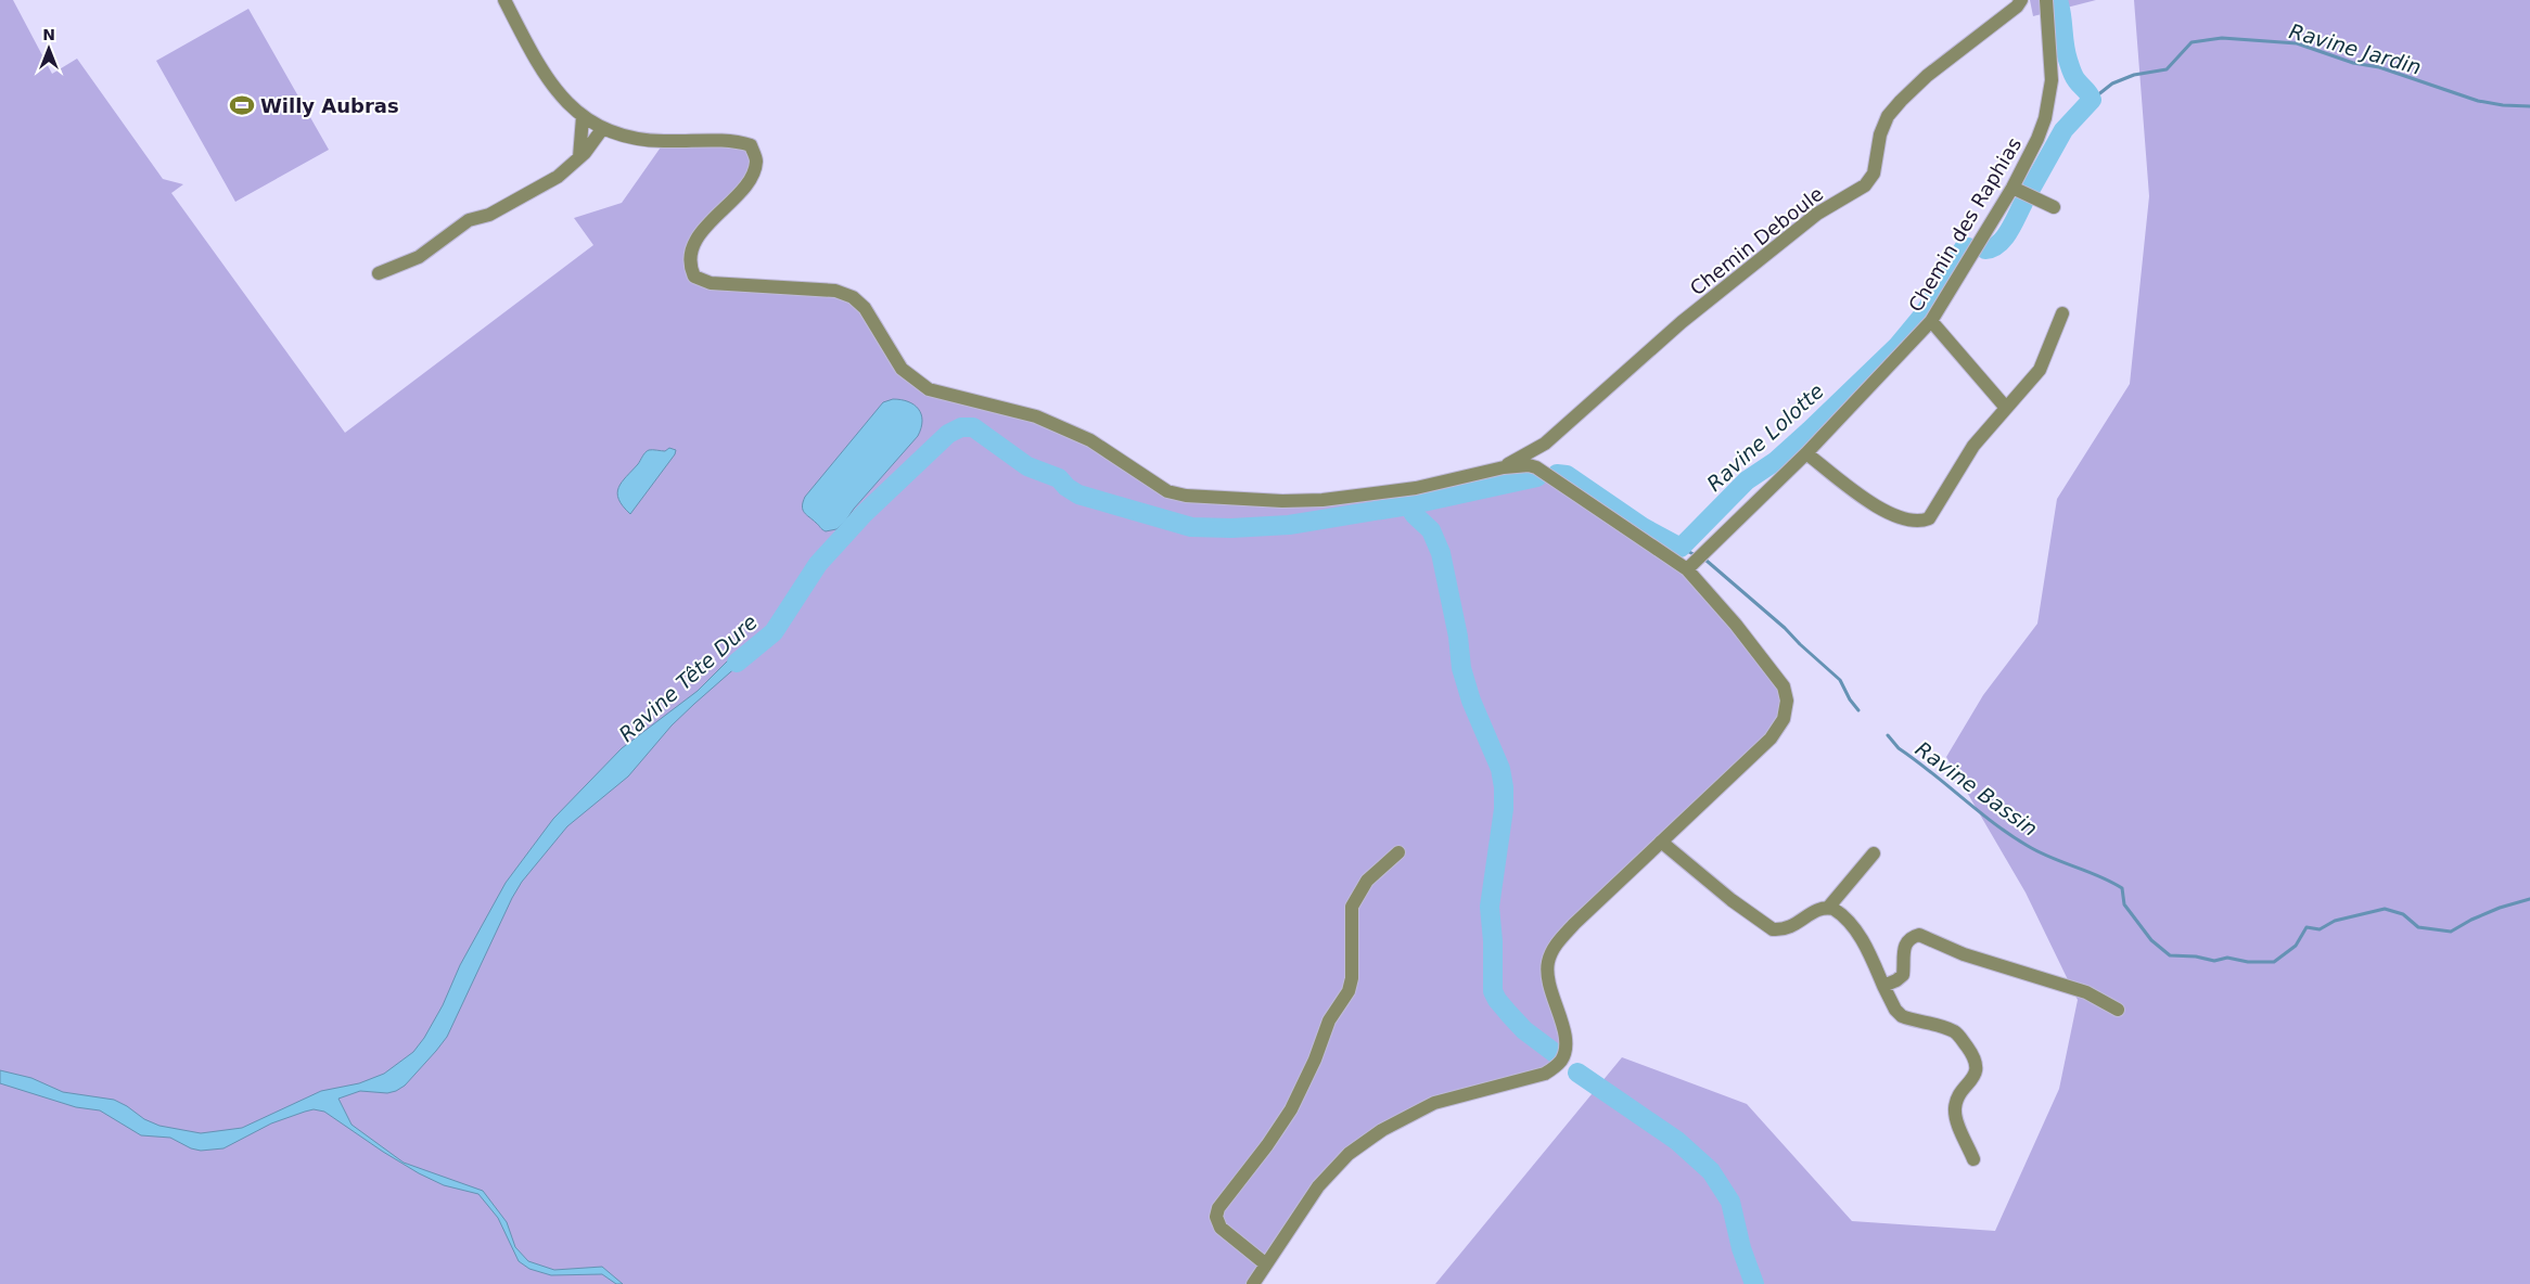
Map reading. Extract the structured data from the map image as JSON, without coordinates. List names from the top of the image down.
{
  "streets": {
    "street": ["Chemin des Raphias", "Chemin Deboule"]
  },
  "water": [
    "Ravine Jardin",
    "Ravine Lolotte",
    "Ravine Tête Dure",
    "Ravine Bassin"
  ],
  "places": {
    "sports": ["Willy Aubras"]
  },
  "north": "top"
}
